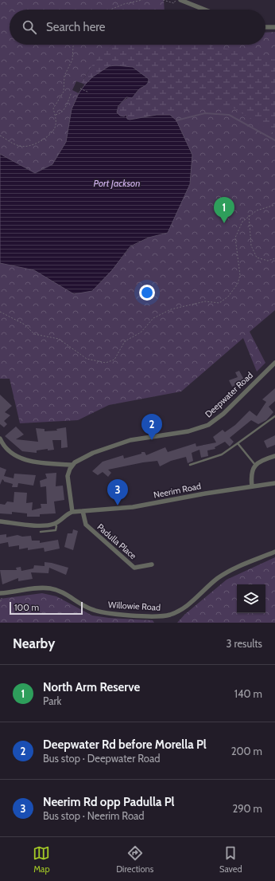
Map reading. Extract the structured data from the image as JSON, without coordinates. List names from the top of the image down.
{
  "streets": {
    "street": [
      "Deepwater Road",
      "Neerim Road",
      "Padulla Place",
      "Willowie Road"
    ]
  },
  "crossings": [
    ["Neerim Road", "Padulla Place"]
  ],
  "water": ["Port Jackson"],
  "scale_bar": "100 m",
  "page": {
    "search": "Search here",
    "pins": ["1", "2", "3"],
    "scale": "100 m",
    "heading": ["Nearby", "3 results"],
    "list": [
      {
        "mark": "1",
        "name": "North Arm Reserve",
        "note": "Park",
        "value": "140 m"
      },
      {
        "mark": "2",
        "name": "Deepwater Rd before Morella Pl",
        "note": "Bus stop · Deepwater Road",
        "value": "200 m"
      },
      {
        "mark": "3",
        "name": "Neerim Rd opp Padulla Pl",
        "note": "Bus stop · Neerim Road",
        "value": "290 m"
      }
    ],
    "nav": ["Map", "Directions", "Saved"]
  }
}
